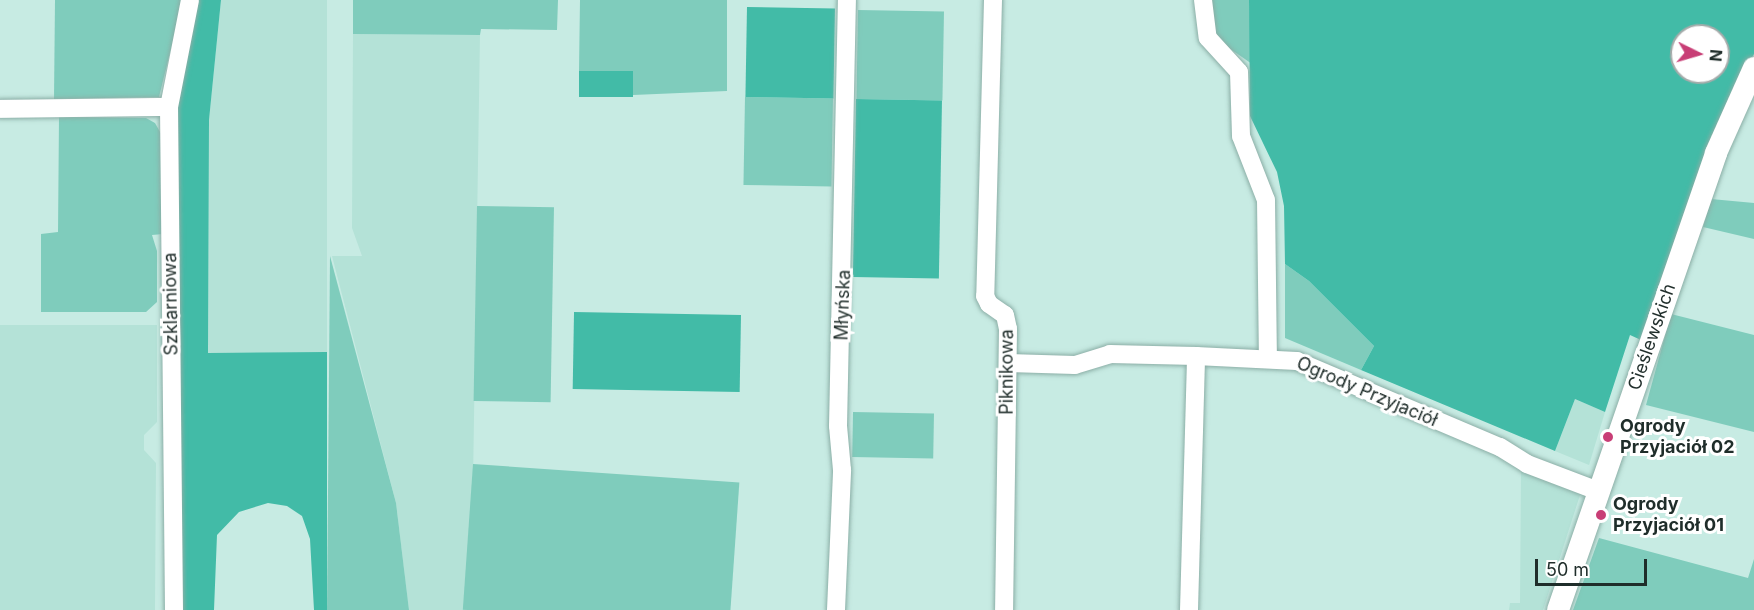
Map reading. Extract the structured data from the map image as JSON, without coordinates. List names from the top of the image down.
{
  "streets": {
    "street": [
      "Szklarniowa",
      "Młyńska",
      "Cieślewskich",
      "Piknikowa",
      "Ogrody Przyjaciół"
    ]
  },
  "crossings": [
    ["Cieślewskich", "Ogrody Przyjaciół"],
    ["Piknikowa", "Ogrody Przyjaciół"]
  ],
  "places": ["Ogrody Przyjaciół 02", "Ogrody Przyjaciół 01"],
  "scale_bar": "50 m",
  "north": "right"
}
